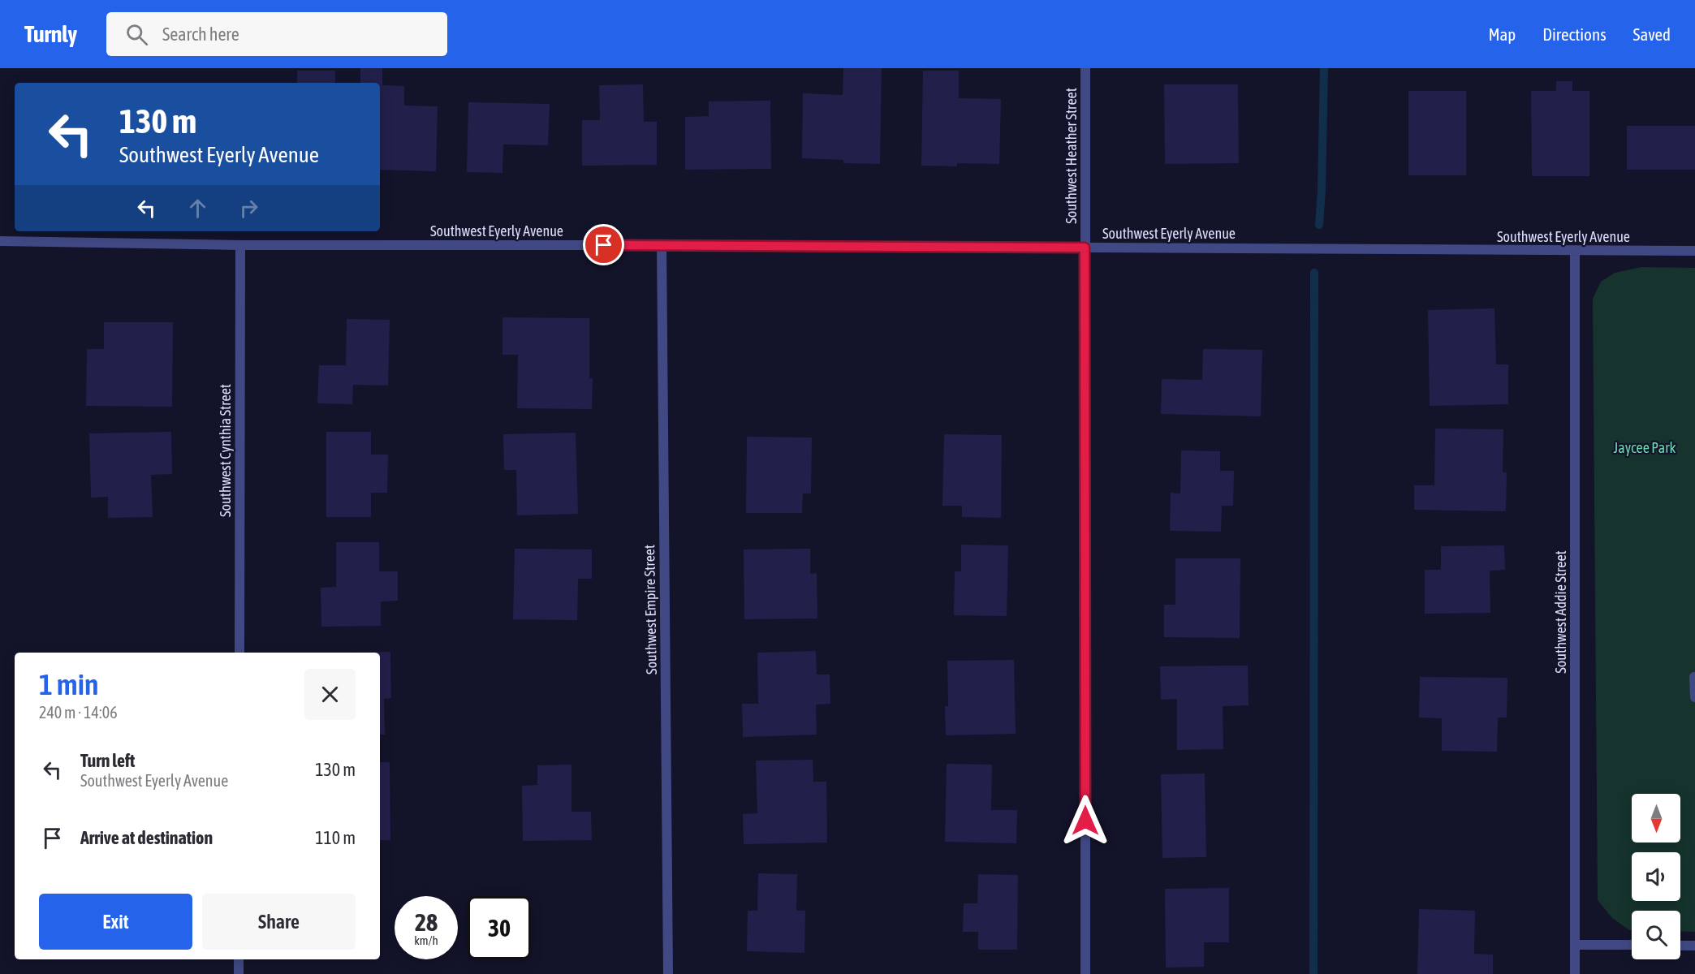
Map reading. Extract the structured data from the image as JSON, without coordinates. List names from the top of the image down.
{
  "streets": {
    "street": [
      "Southwest Heather Street",
      "Southwest Eyerly Avenue",
      "Southwest Cynthia Street",
      "Southwest Empire Street",
      "Southwest Addie Street"
    ]
  },
  "crossings": [
    ["Southwest Heather Street", "Southwest Eyerly Avenue"],
    ["Southwest Eyerly Avenue", "Southwest Cynthia Street"],
    ["Southwest Eyerly Avenue", "Southwest Empire Street"],
    ["Southwest Eyerly Avenue", "Southwest Addie Street"]
  ],
  "parks": ["Jaycee Park"],
  "north": "bottom",
  "page": {
    "header": "Turnly",
    "search": "Search here",
    "nav": ["Map", "Directions", "Saved"],
    "turn": ["130 m", "Southwest Eyerly Avenue"],
    "heading": ["1 min", "240 m · 14:06"],
    "list": [
      {
        "name": "Turn left",
        "note": "Southwest Eyerly Avenue",
        "value": "130 m"
      },
      {
        "name": "Arrive at destination",
        "value": "110 m"
      }
    ],
    "buttons": ["Exit", "Share"],
    "speed": "28 km/h",
    "limit": "30"
  }
}
